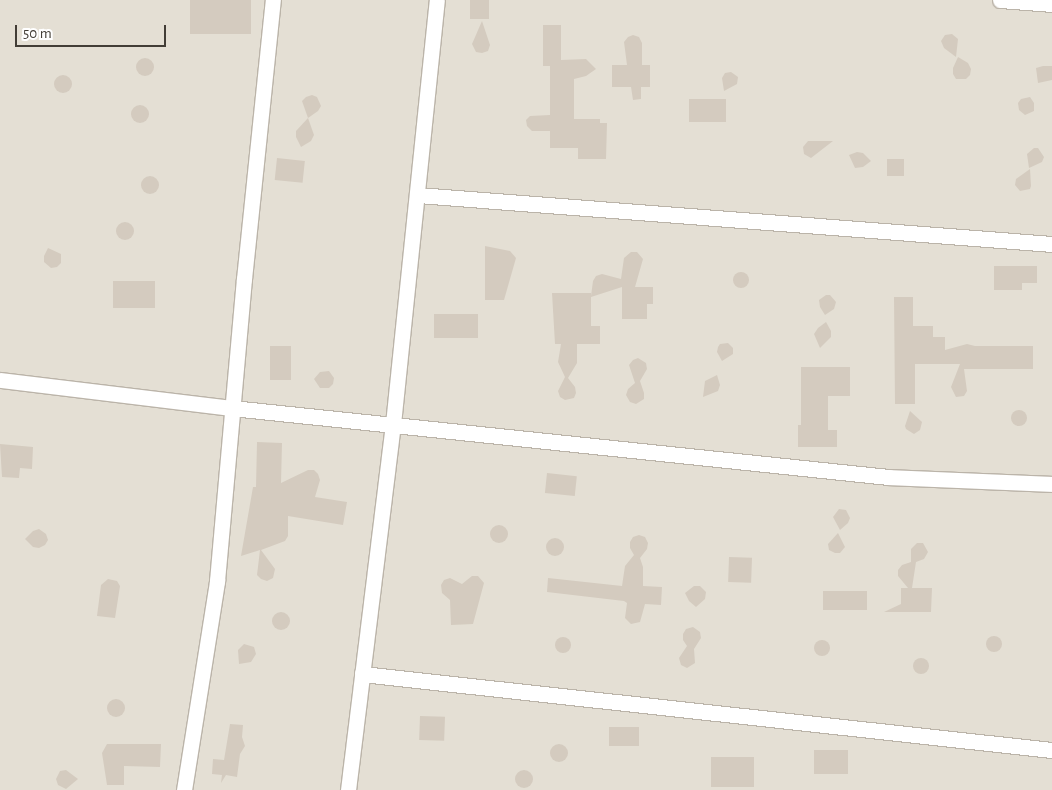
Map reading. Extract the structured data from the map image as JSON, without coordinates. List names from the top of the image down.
{
  "scale_bar": "50 m"
}
